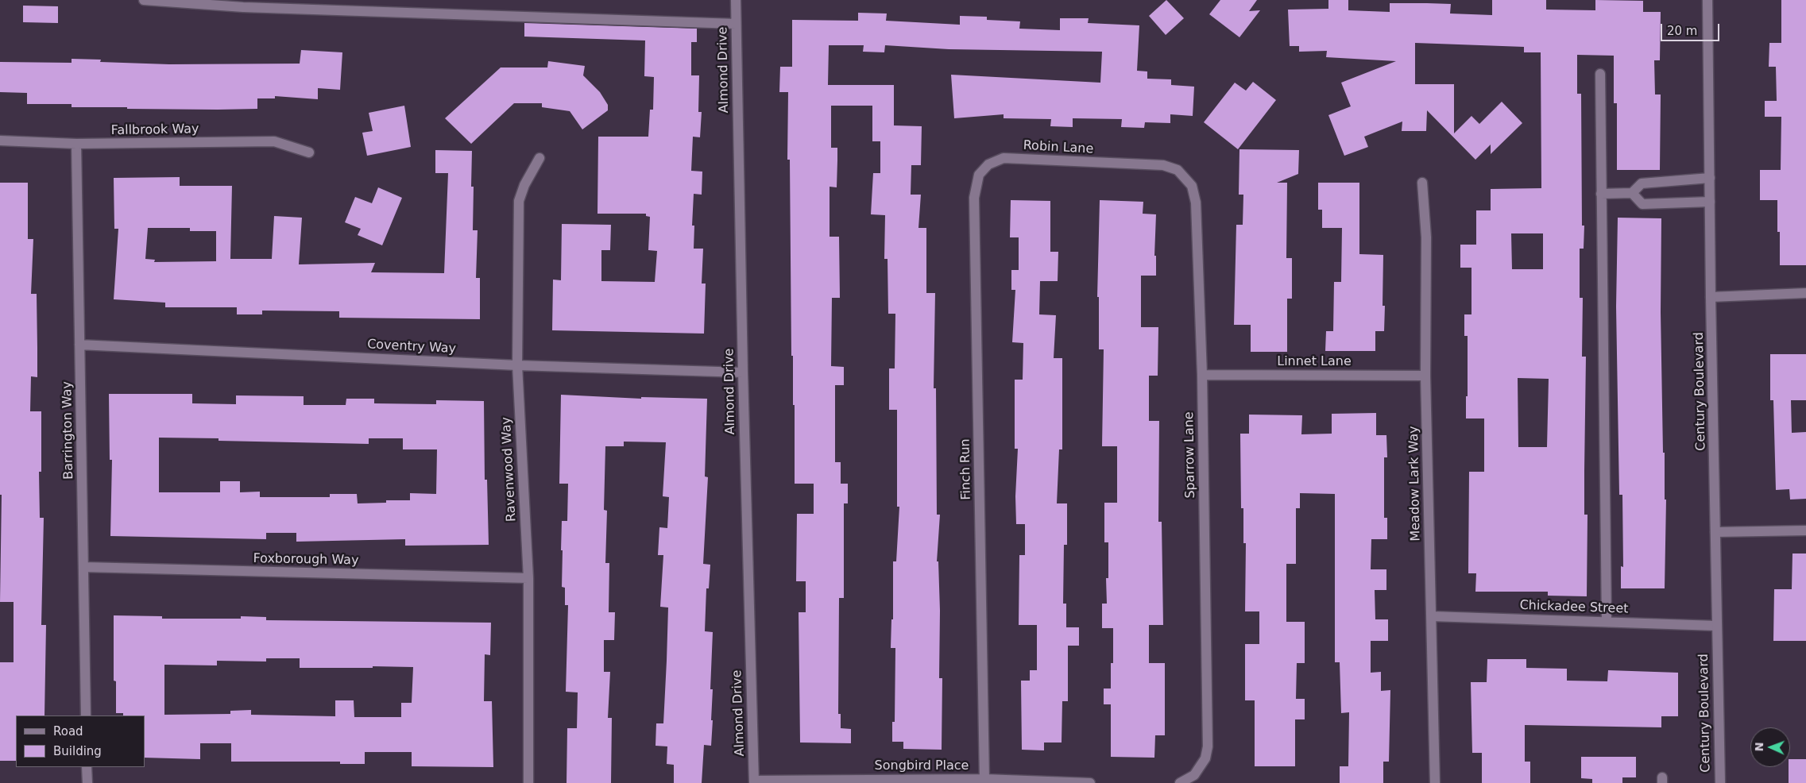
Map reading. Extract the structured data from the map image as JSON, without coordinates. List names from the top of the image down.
{
  "streets": {
    "street": [
      "Almond Drive",
      "Fallbrook Way",
      "Robin Lane",
      "Coventry Way",
      "Linnet Lane",
      "Century Boulevard",
      "Barrington Way",
      "Sparrow Lane",
      "Ravenwood Way",
      "Finch Run",
      "Meadow Lark Way",
      "Foxborough Way",
      "Chickadee Street",
      "Songbird Place"
    ]
  },
  "crossings": [
    ["Almond Drive", "Coventry Way"],
    ["Almond Drive", "Songbird Place"],
    ["Fallbrook Way", "Barrington Way"],
    ["Robin Lane", "Sparrow Lane"],
    ["Robin Lane", "Finch Run"],
    ["Coventry Way", "Barrington Way"],
    ["Coventry Way", "Ravenwood Way"],
    ["Linnet Lane", "Sparrow Lane"],
    ["Linnet Lane", "Meadow Lark Way"],
    ["Century Boulevard", "Chickadee Street"],
    ["Barrington Way", "Foxborough Way"],
    ["Ravenwood Way", "Foxborough Way"],
    ["Finch Run", "Songbird Place"],
    ["Meadow Lark Way", "Chickadee Street"]
  ],
  "legend": ["Road", "Building"],
  "scale_bar": "20 m",
  "north": "left"
}
